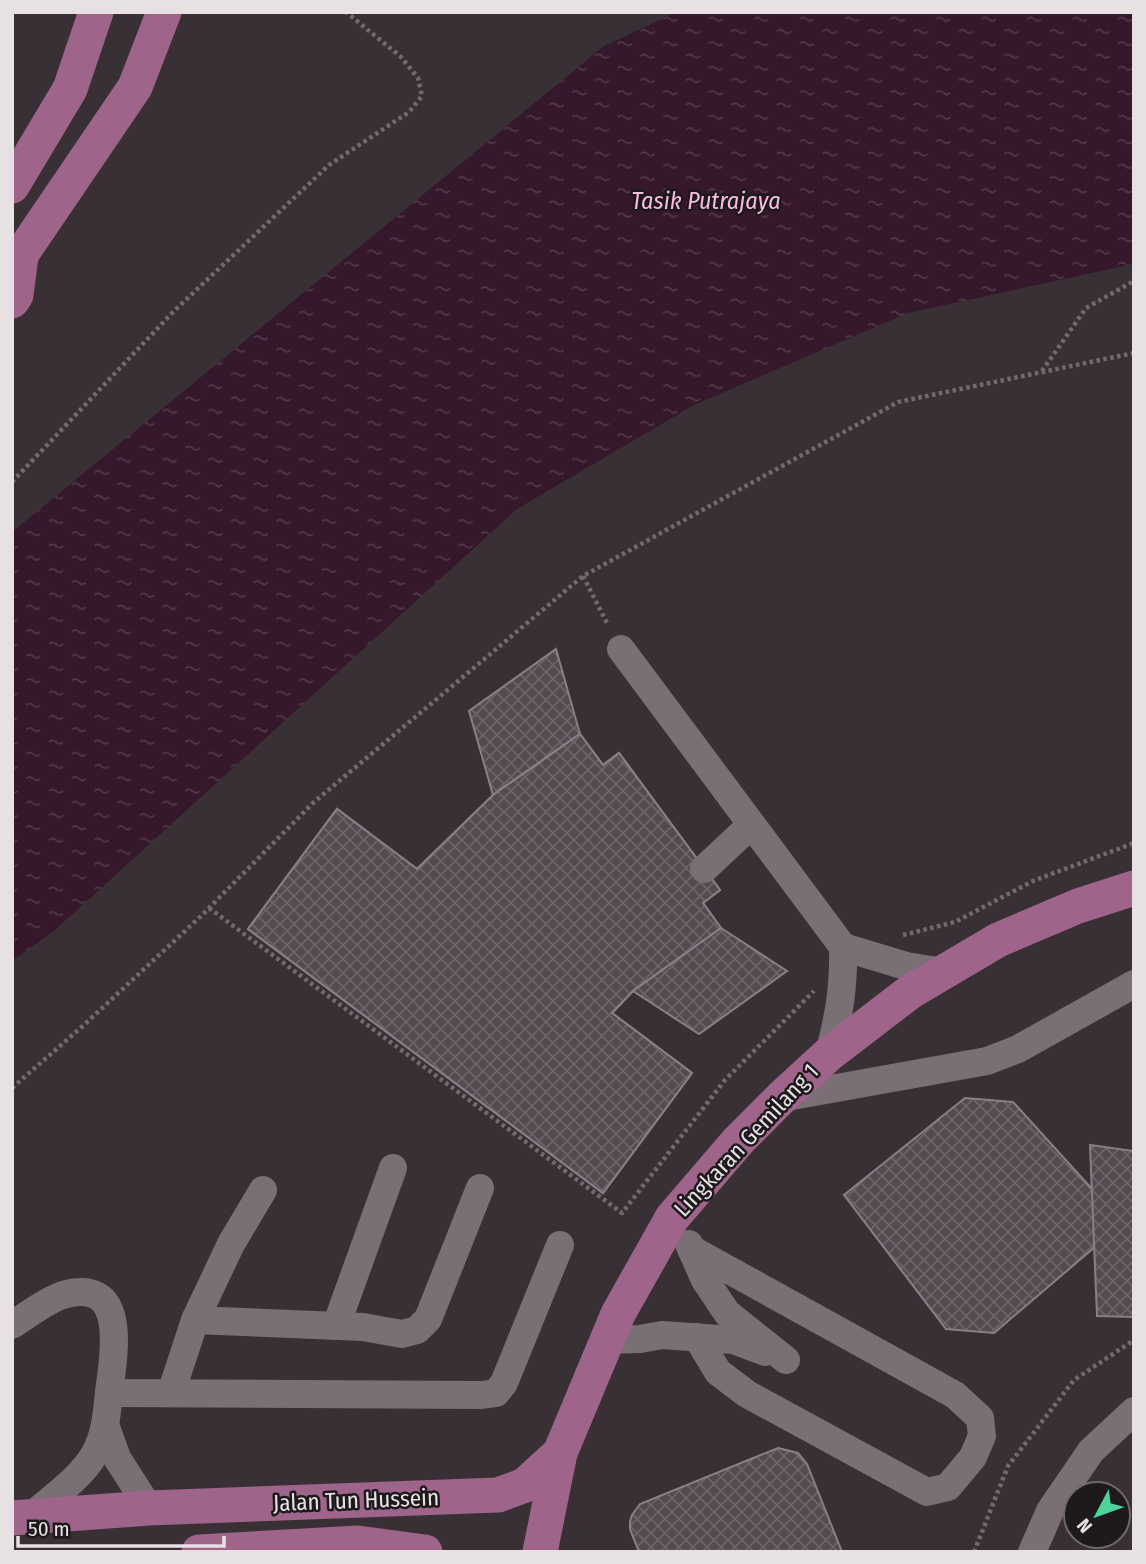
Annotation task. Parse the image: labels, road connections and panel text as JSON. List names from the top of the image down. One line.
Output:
{"streets":{"main road":["Lingkaran Gemilang 1","Jalan Tun Hussein"]},"crossings":[["Lingkaran Gemilang 1","Jalan Tun Hussein"]],"water":["Tasik Putrajaya"],"scale_bar":"50 m","north":"bottom left"}
